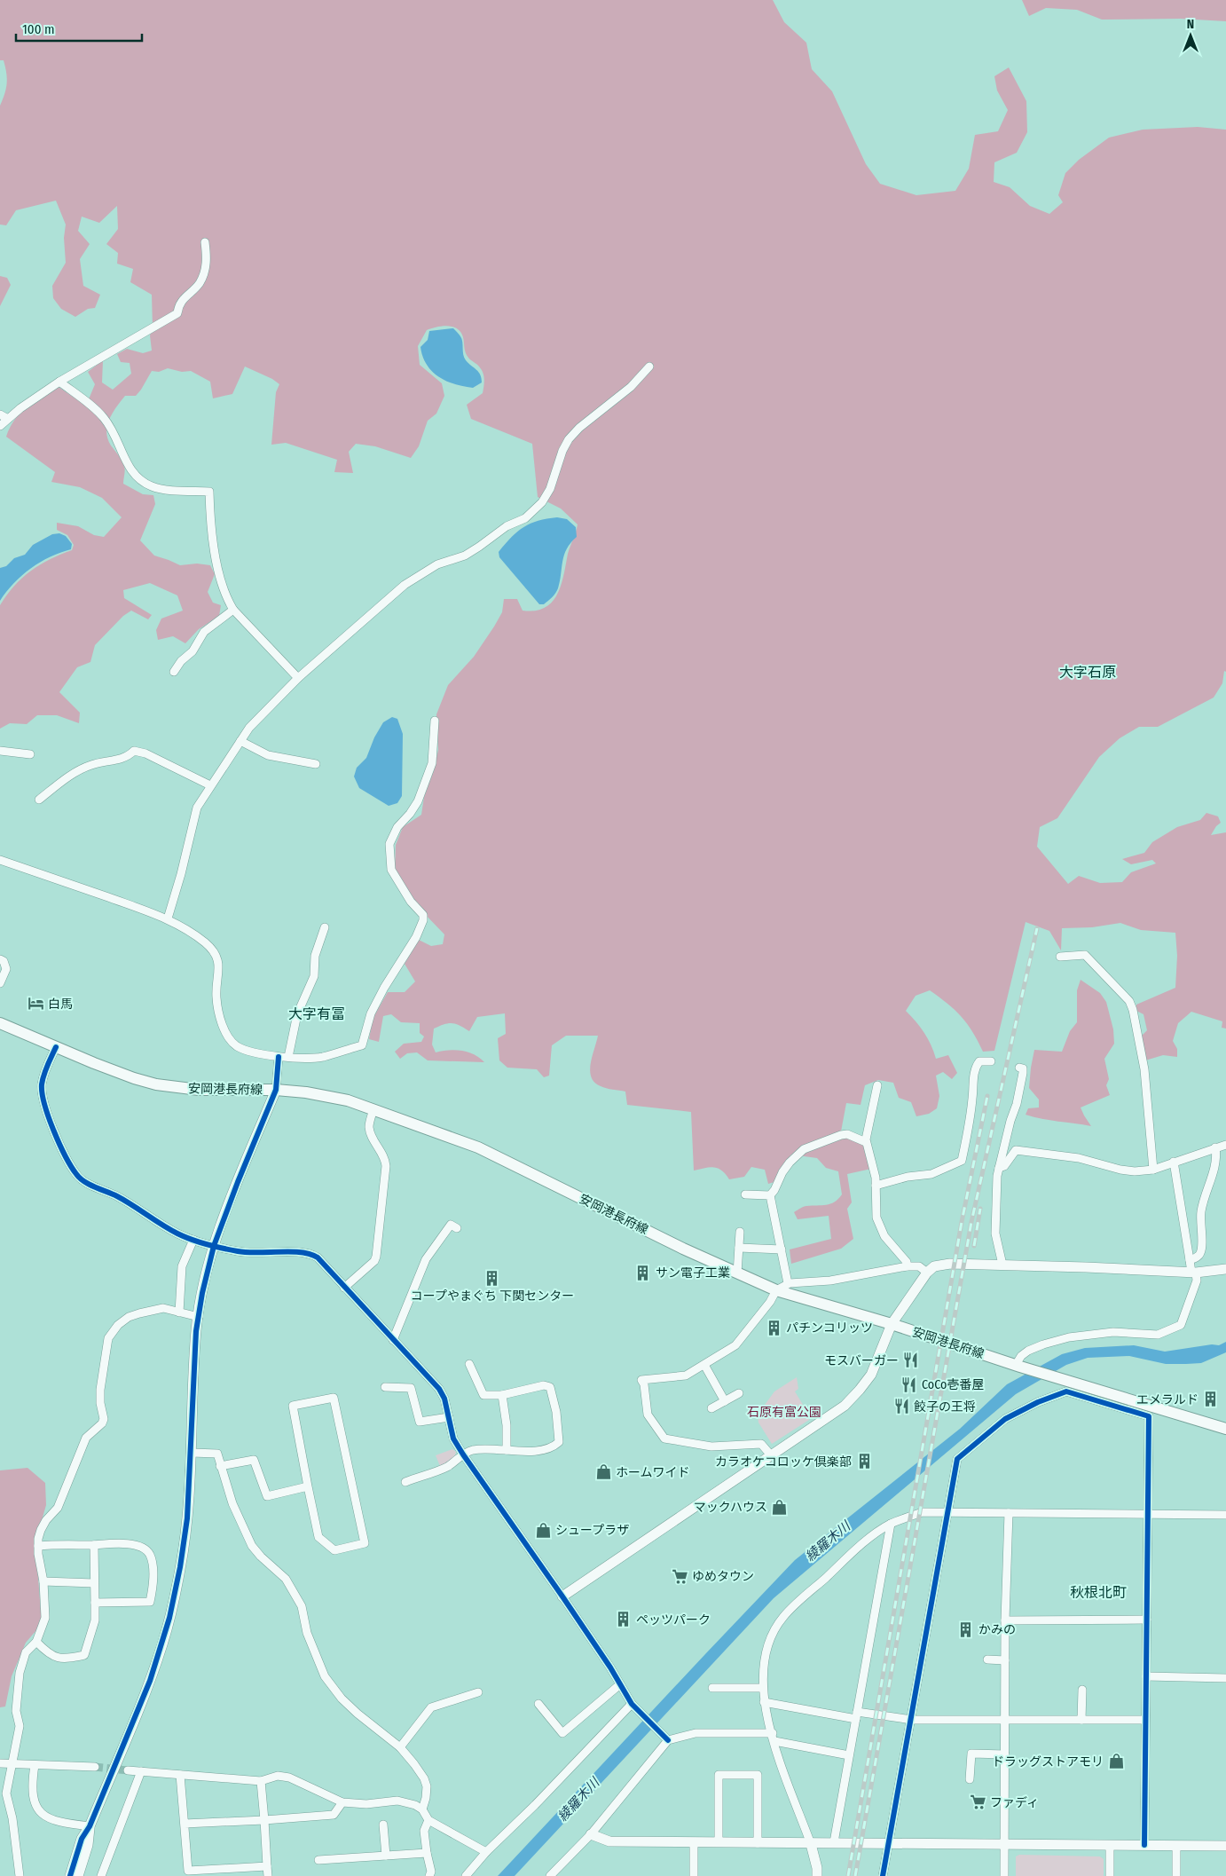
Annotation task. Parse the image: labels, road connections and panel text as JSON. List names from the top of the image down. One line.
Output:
{"streets":{"main road":["安岡港長府線"]},"districts":["大字石原","大字有冨","秋根北町"],"water":["綾羅木川"],"parks":["石原有富公園"],"places":{"hotel":["白馬"],"building":["サン電子工業","コープやまぐち 下関センター","パチンコリッツ","エメラルド","カラオケコロッケ倶楽部","ペッツパーク","かみの"],"restaurant":["モスバーガー","CoCo壱番屋","餃子の王将"],"shop":["ホームワイド","マックハウス","シュープラザ","ドラッグストアモリ"],"supermarket":["ゆめタウン","ファディ"]},"scale_bar":"100 m","north":"top"}
